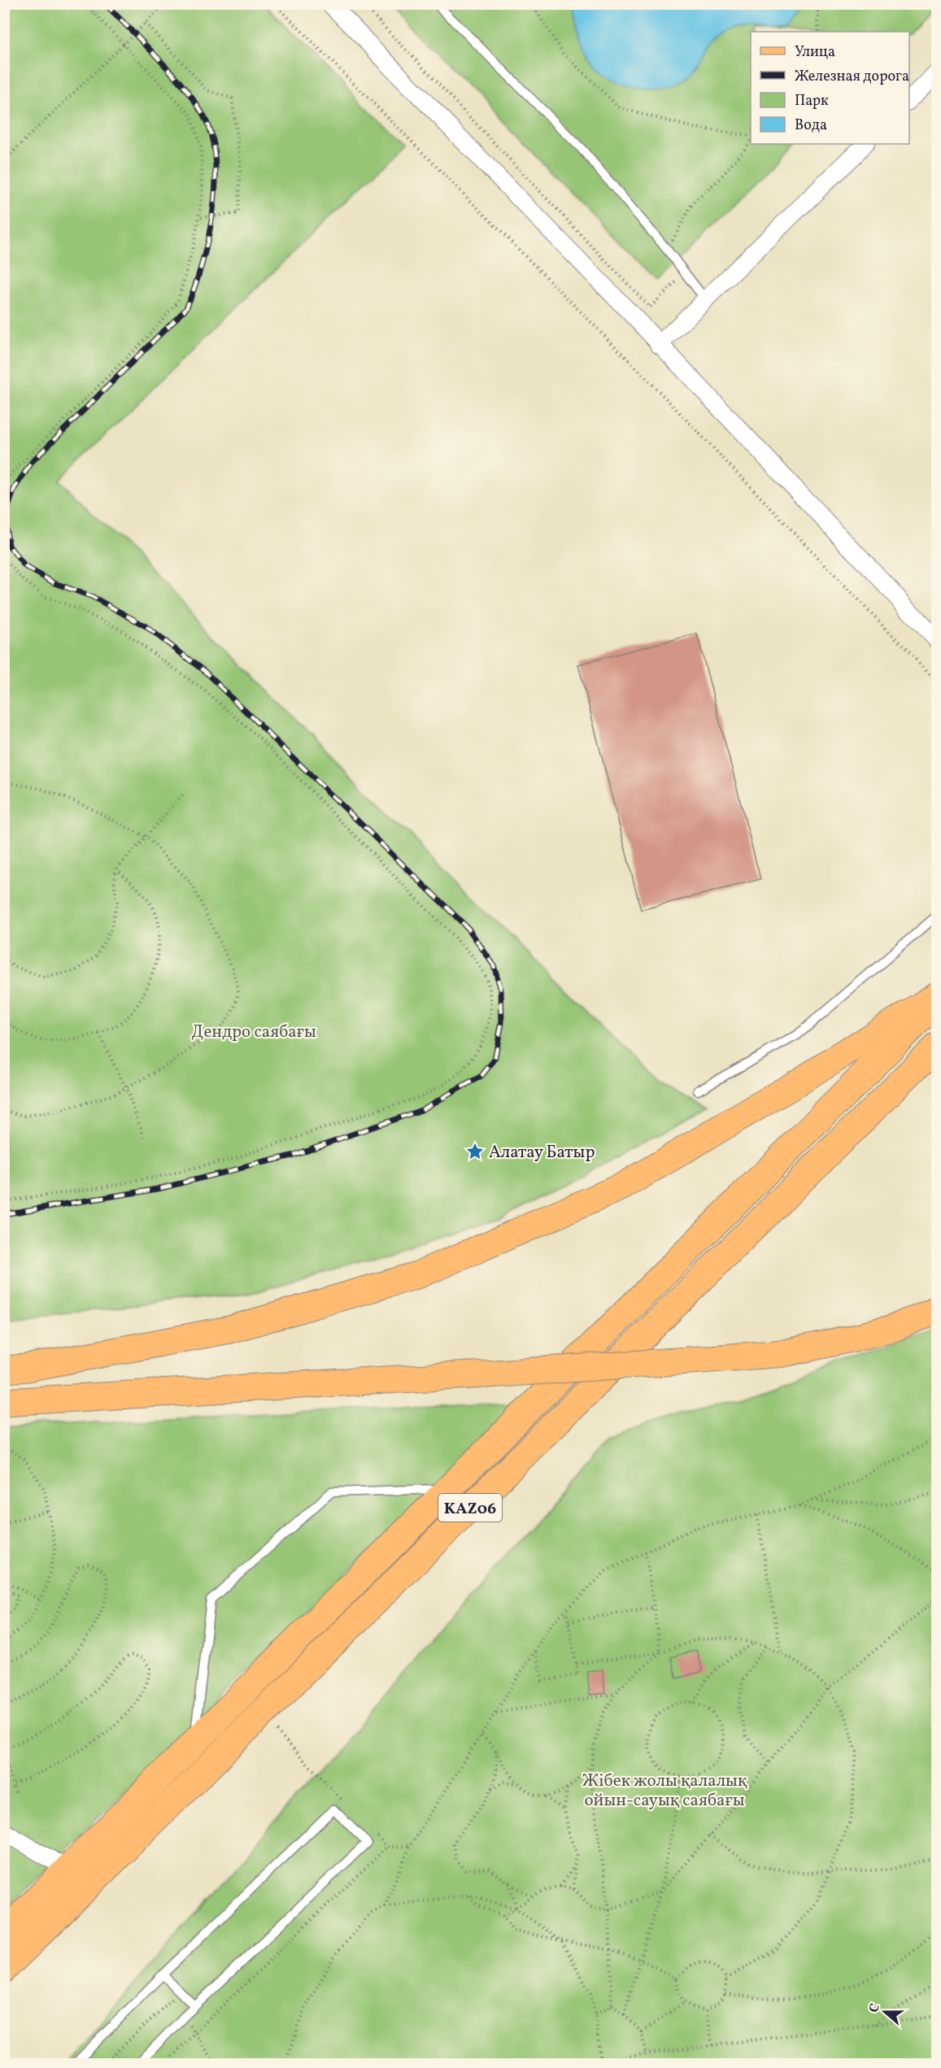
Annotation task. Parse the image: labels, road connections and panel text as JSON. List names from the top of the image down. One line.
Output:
{"streets":{"main road":["KАZ06"]},"parks":["Дендро саябағы","Жібек жолы қалалық ойын-сауық саябағы"],"places":{"place":["Алатау Батыр"]},"legend":["Улица","Железная дорога","Парк","Вода"],"north":"left"}
